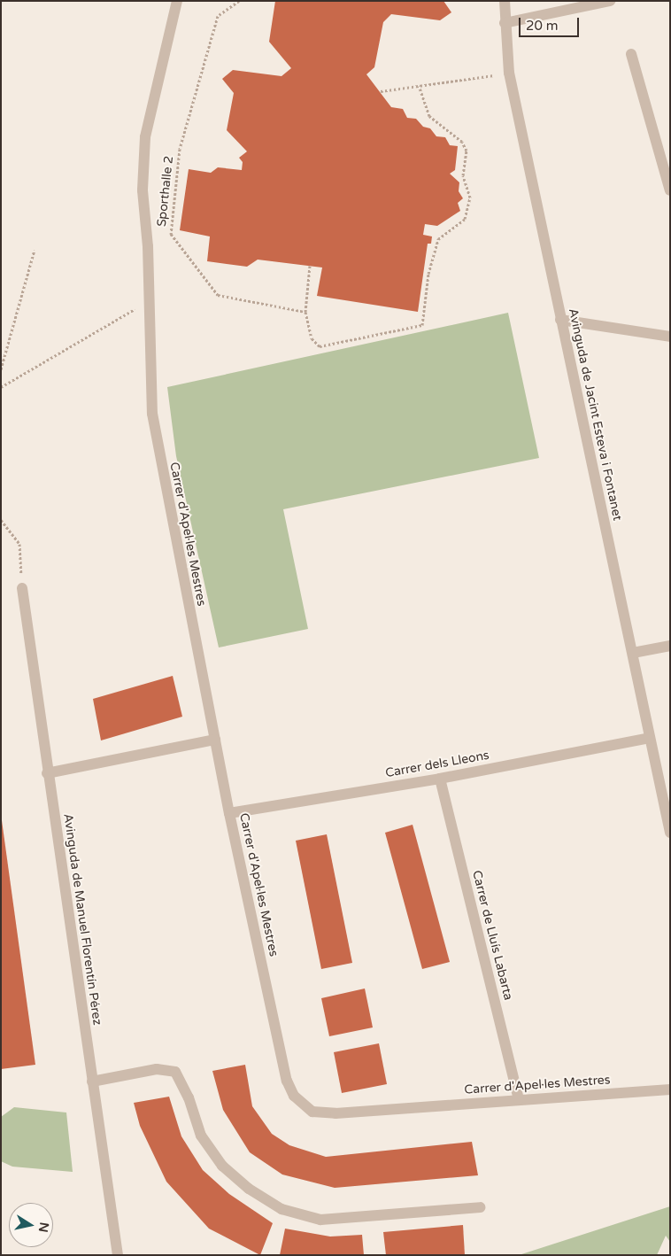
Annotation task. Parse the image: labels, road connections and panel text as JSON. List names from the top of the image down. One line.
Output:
{"streets":{"street":["Avinguda de Jacint Esteva i Fontanet","Carrer d'Apel·les Mestres","Carrer dels Lleons","Avinguda de Manuel Florentín Pérez","Carrer de Lluís Labarta"],"path":["Sporthalle 2"]},"crossings":[["Avinguda de Jacint Esteva i Fontanet","Carrer dels Lleons"],["Carrer d'Apel·les Mestres","Carrer dels Lleons"],["Carrer d'Apel·les Mestres","Carrer de Lluís Labarta"],["Carrer dels Lleons","Carrer de Lluís Labarta"]],"scale_bar":"20 m","north":"right"}
